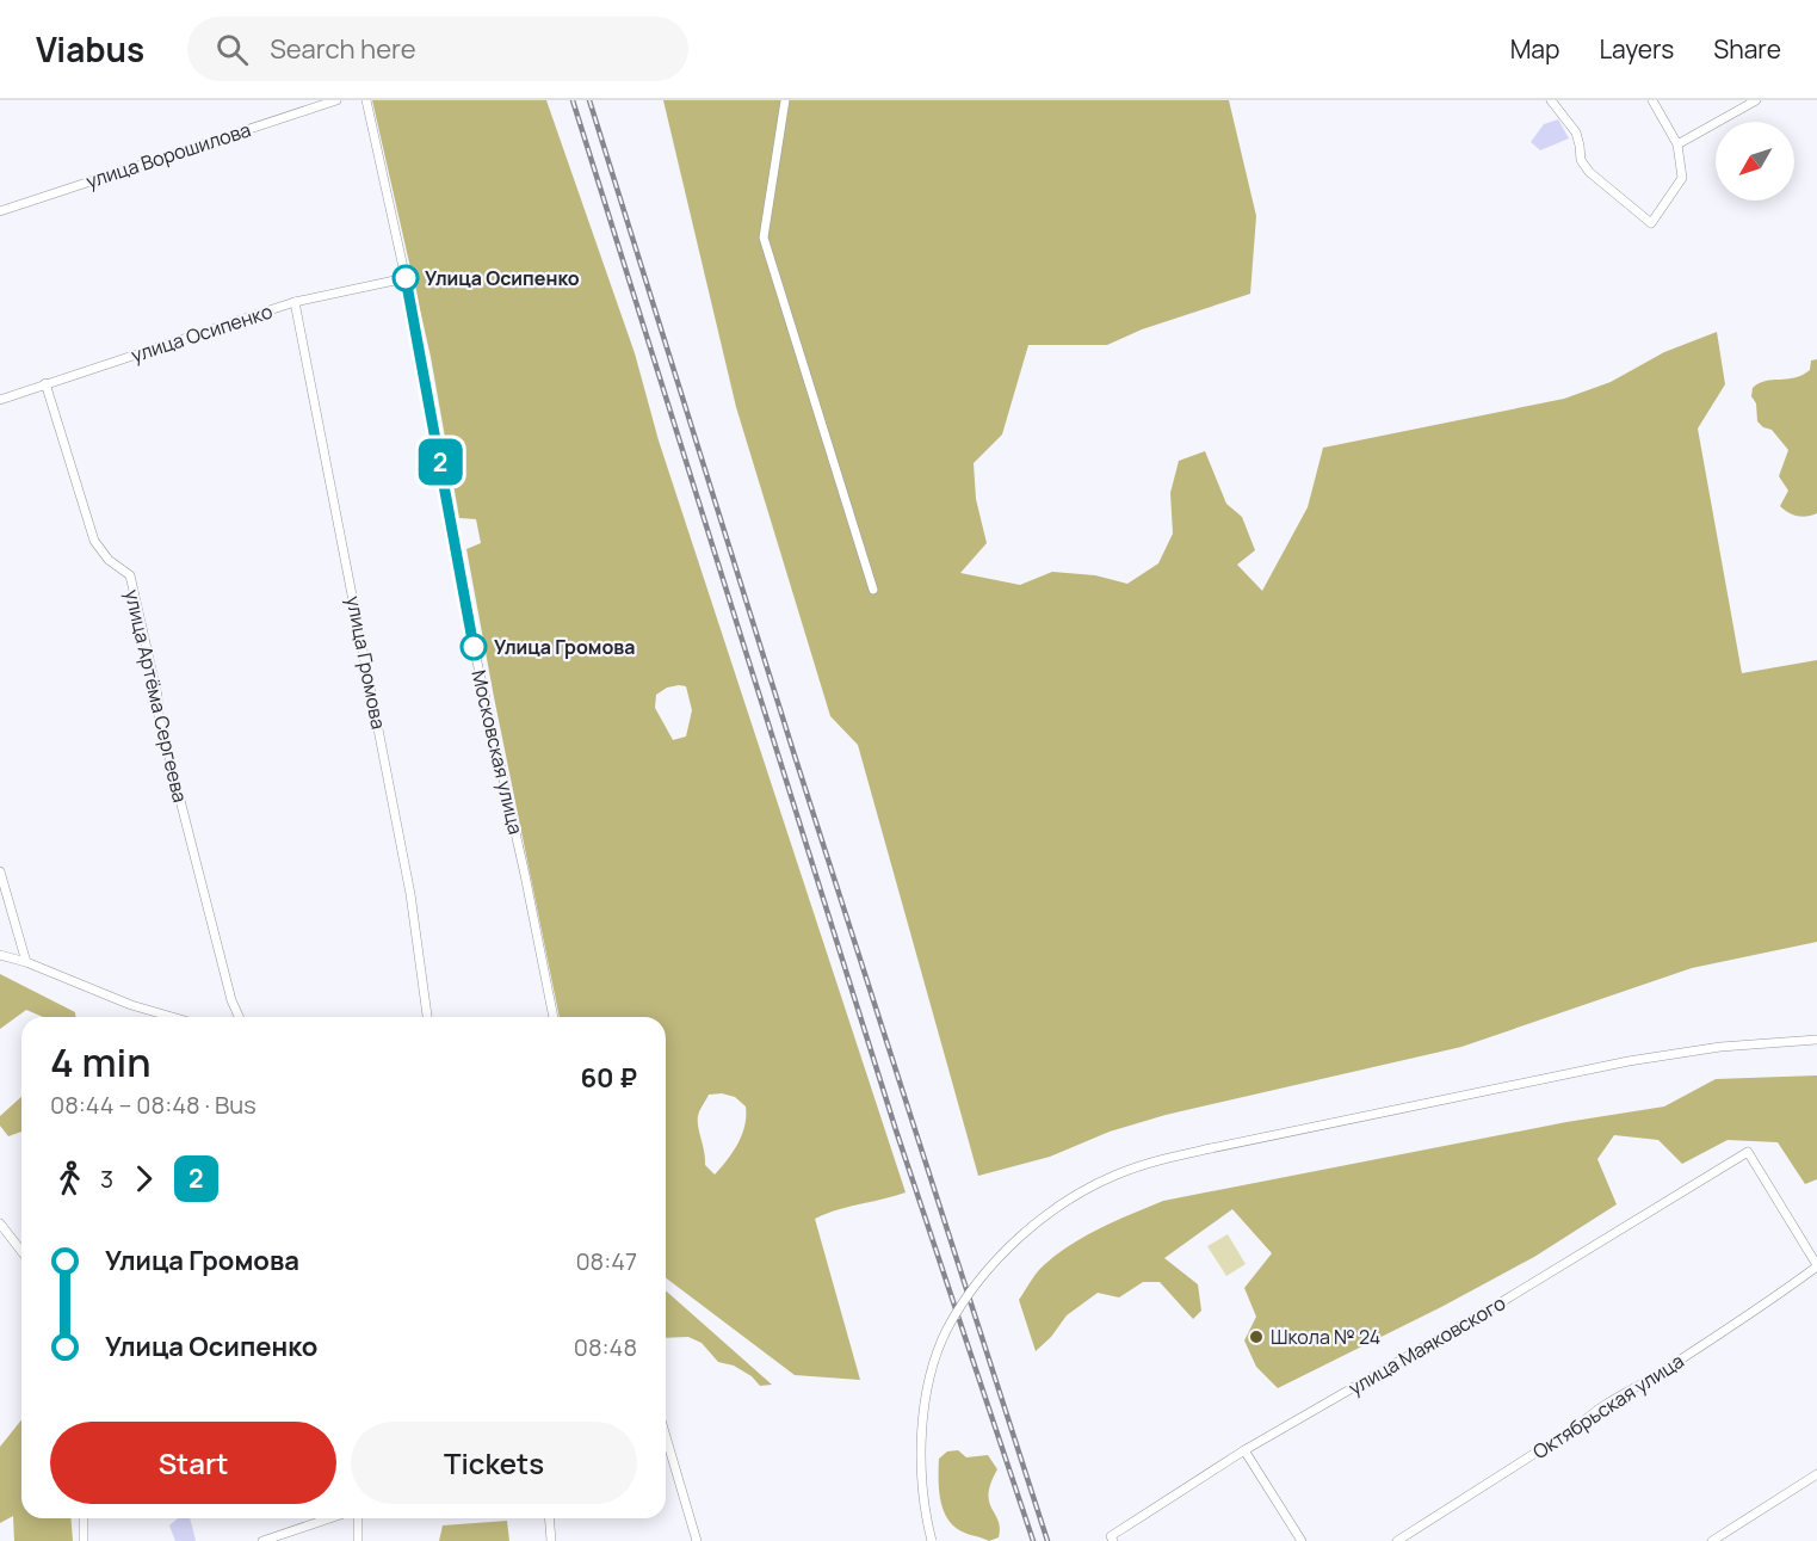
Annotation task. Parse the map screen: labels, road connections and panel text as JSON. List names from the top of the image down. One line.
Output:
{"streets":{"street":["улица Ворошилова","улица Осипенко","улица Громова","улица Артёма Сергеева","Московская улица","улица Маяковского","Октябрьская улица"]},"crossings":[["улица Осипенко","улица Громова"],["улица Осипенко","улица Артёма Сергеева"],["улица Осипенко","Московская улица"],["улица Маяковского","Октябрьская улица"]],"places":["Улица Осипенко","Улица Громова","Школа № 24"],"lines":["bus line 2"],"north":"bottom left","page":{"header":"Viabus","search":"Search here","nav":["Map","Layers","Share"],"on_map":"2","heading":["4 min","08:44 – 08:48 · Bus","60 ₽"],"legs":["3","2"],"list":[{"name":"Улица Громова","value":"08:47"},{"name":"Улица Осипенко","value":"08:48"}],"buttons":["Start","Tickets"]}}
